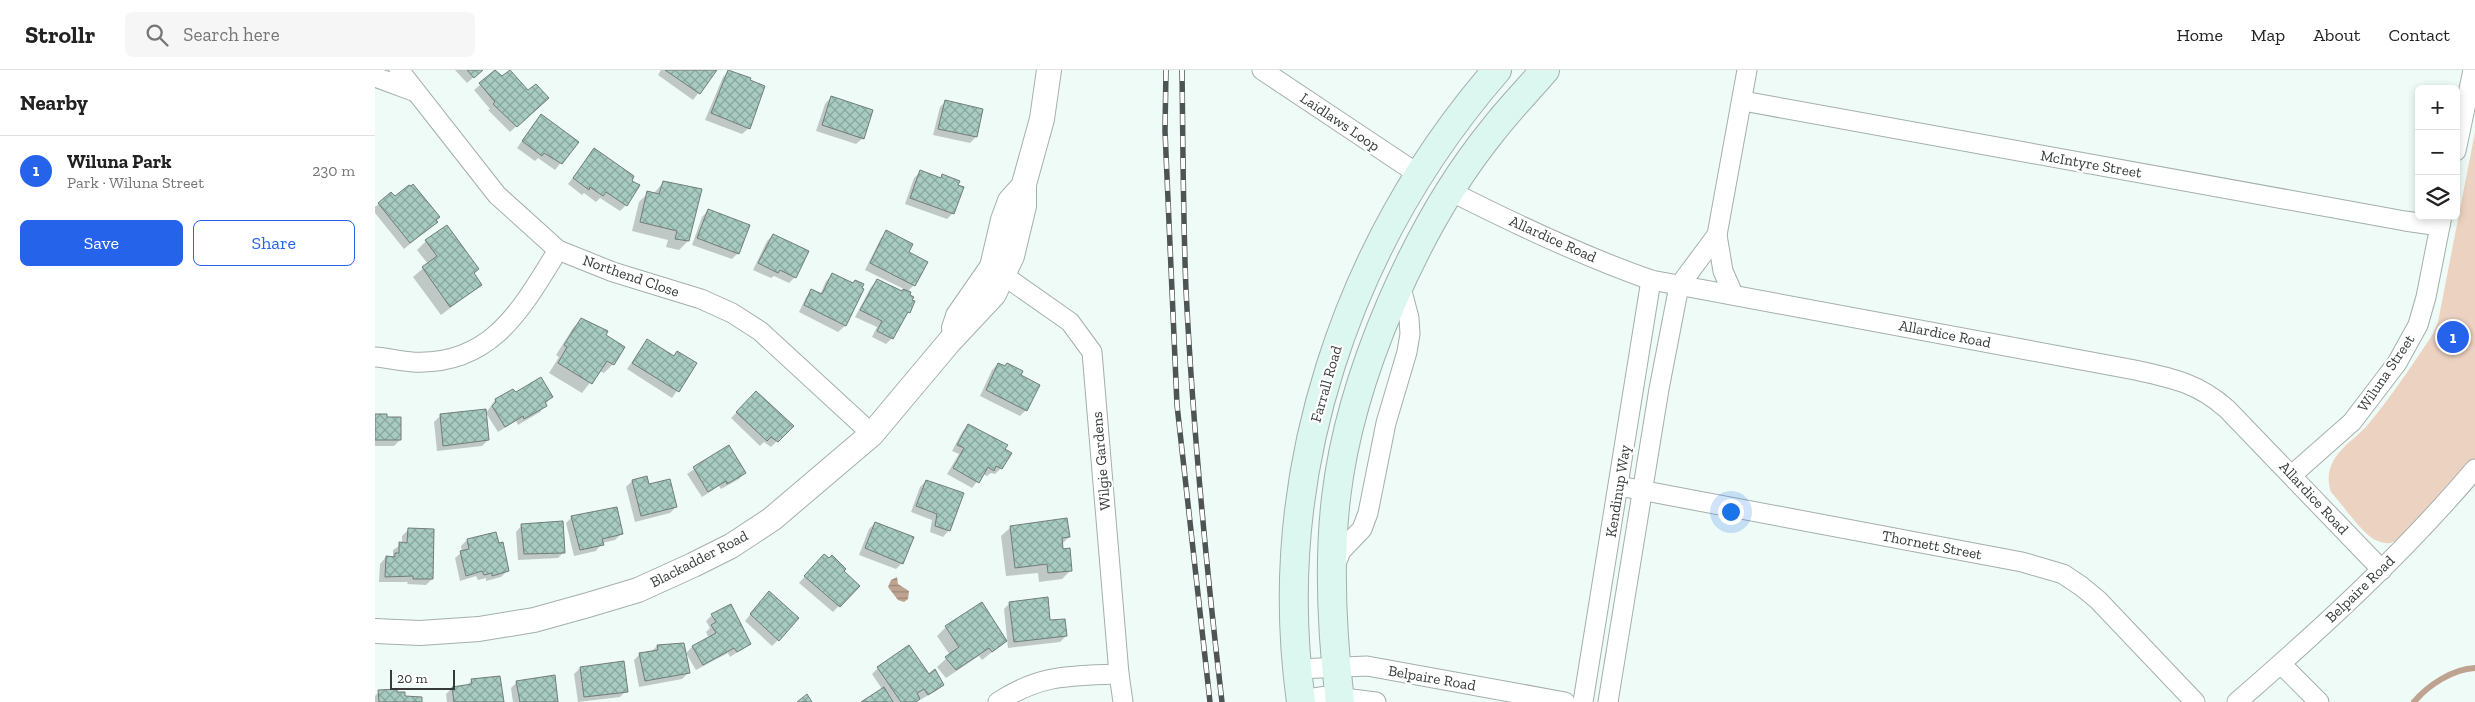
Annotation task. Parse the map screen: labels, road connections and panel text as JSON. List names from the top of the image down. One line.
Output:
{"streets":{"main road":["Farrall Road"],"street":["Laidlaws Loop","McIntyre Street","Allardice Road","Northend Close","Wiluna Street","Wilgie Gardens","Kendinup Way","Thornett Street","Blackadder Road","Belpaire Road"]},"crossings":[["Laidlaws Loop","Farrall Road"],["McIntyre Street","Wiluna Street"],["Allardice Road","Wiluna Street"],["Allardice Road","Kendinup Way"],["Allardice Road","Belpaire Road"],["Northend Close","Blackadder Road"],["Farrall Road","Belpaire Road"],["Wilgie Gardens","Blackadder Road"],["Kendinup Way","Thornett Street"]],"scale_bar":"20 m","page":{"header":"Strollr","search":"Search here","nav":["Home","Map","About","Contact"],"heading":"Nearby","map_buttons":["+","−"],"list":[{"mark":"1","name":"Wiluna Park","note":"Park · Wiluna Street","value":"230 m"}],"buttons":["Save","Share"],"pins":"1","scale":"20 m"}}
